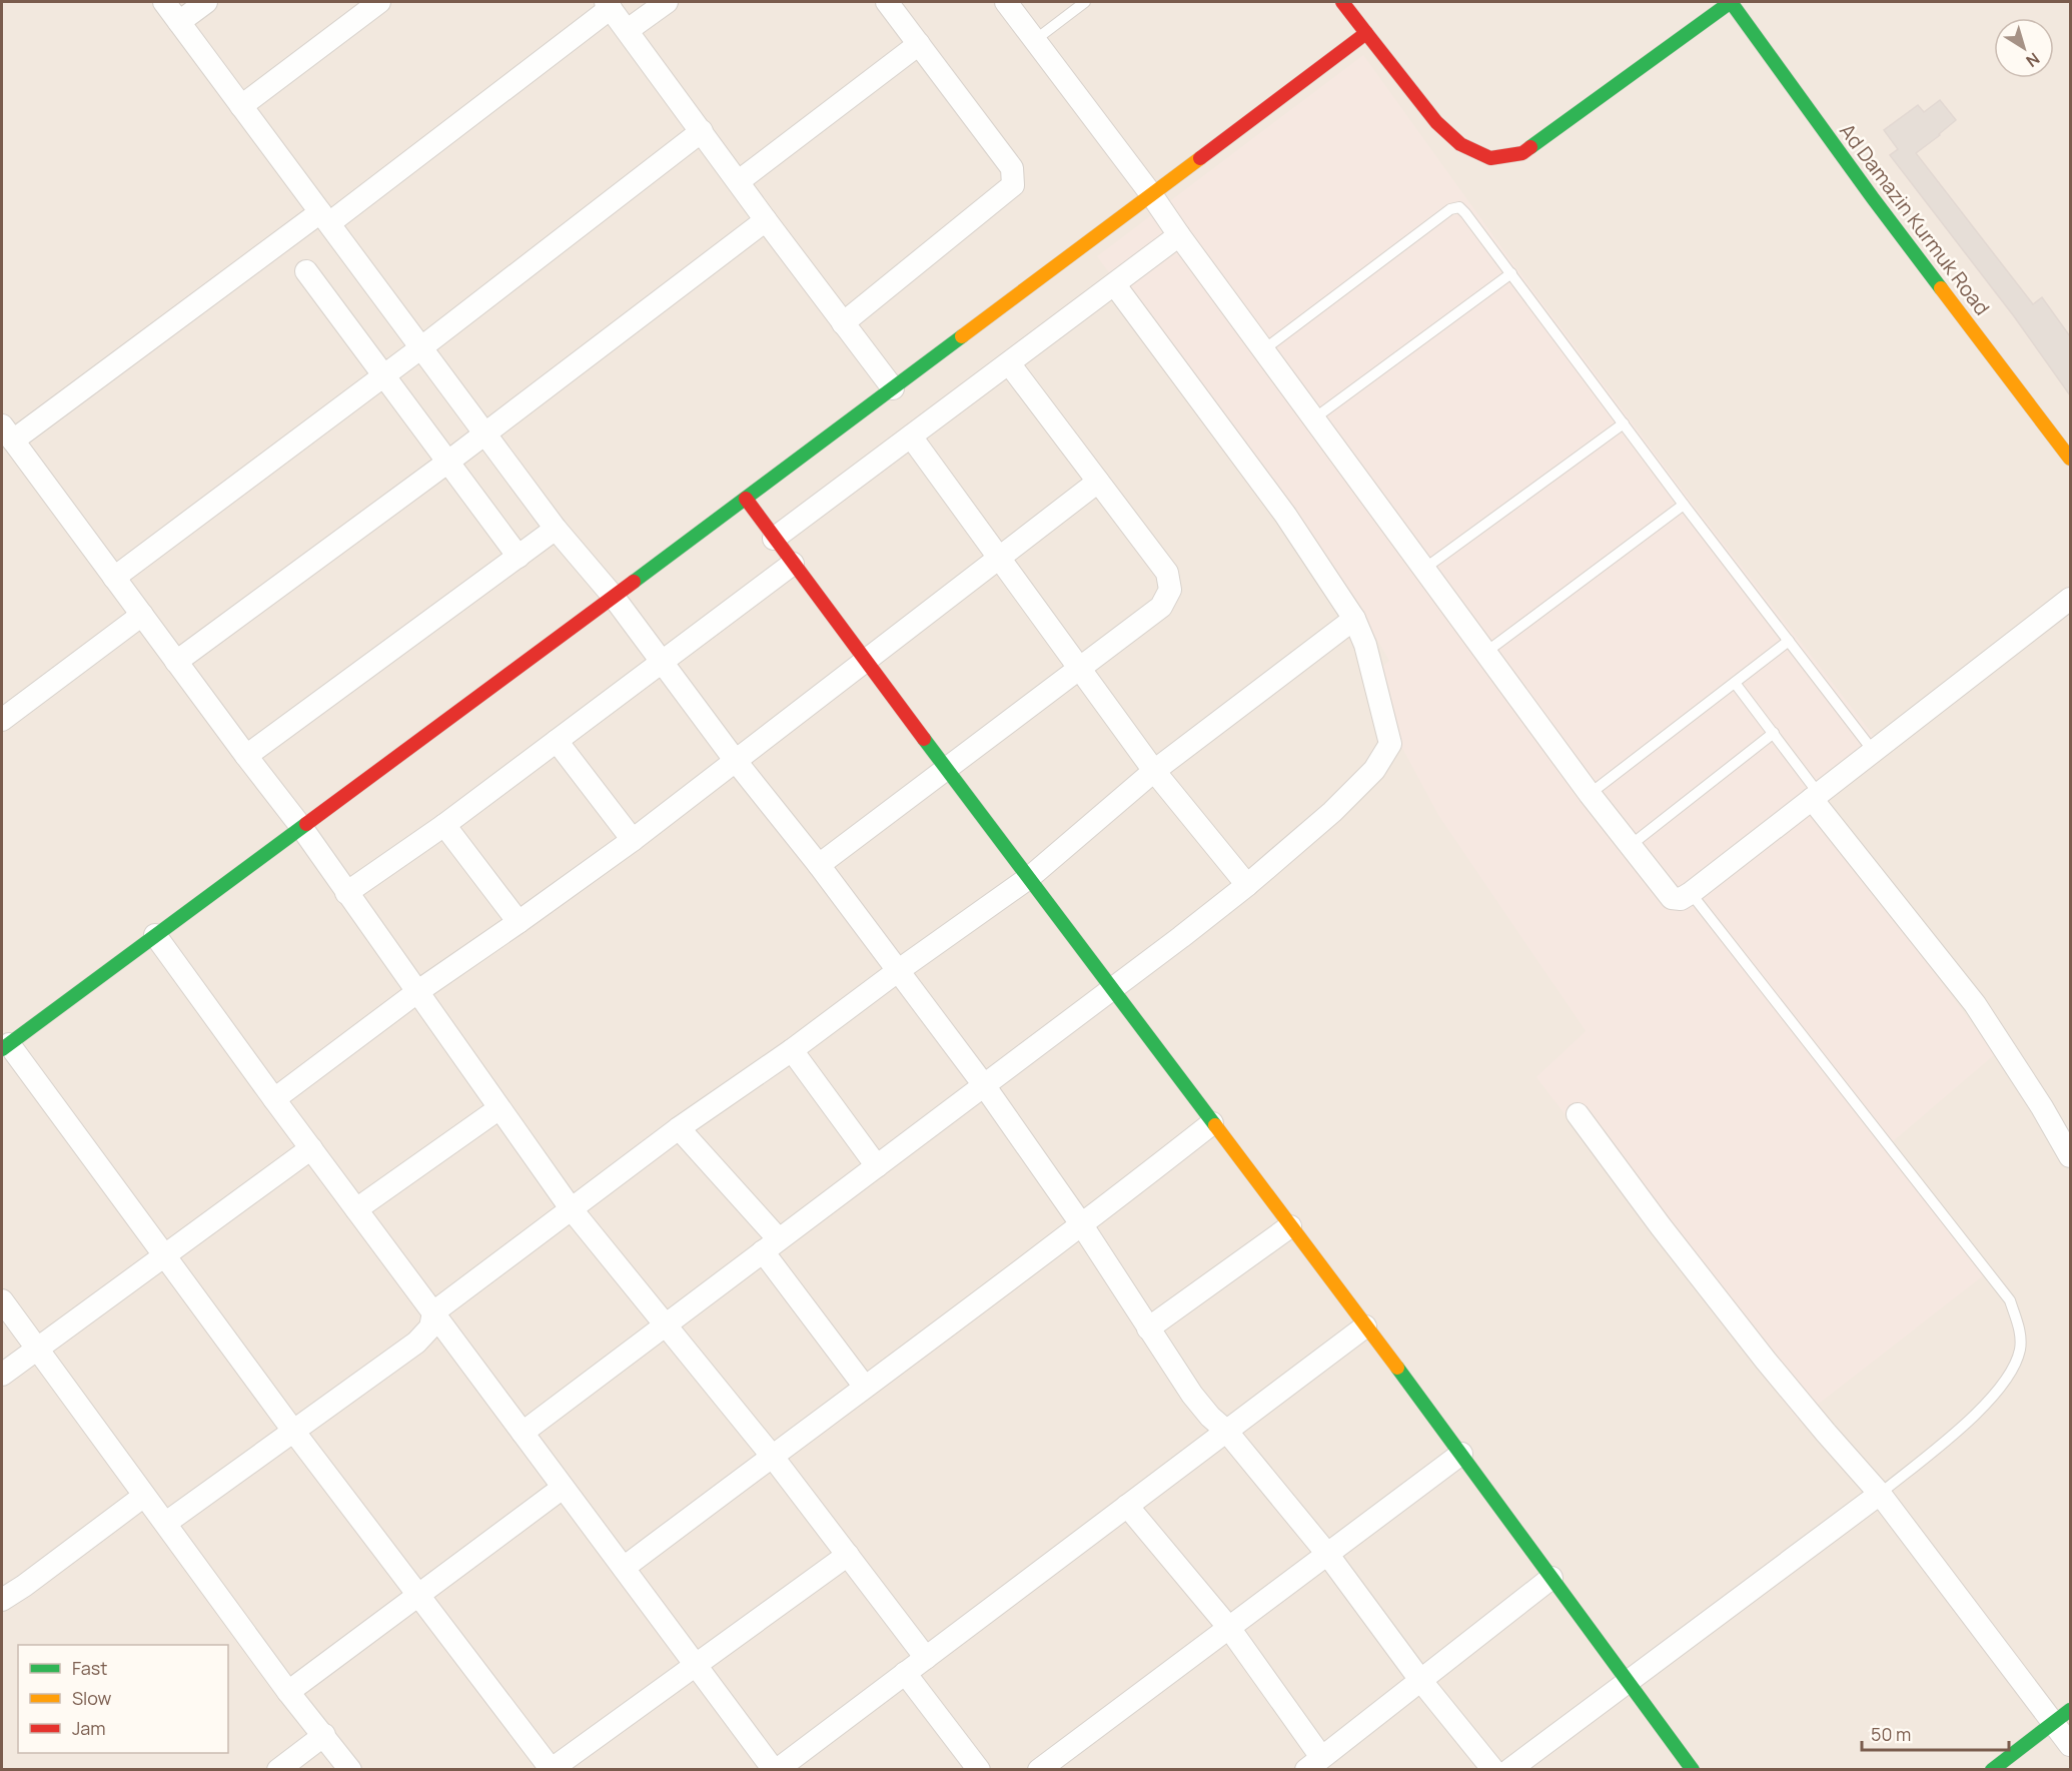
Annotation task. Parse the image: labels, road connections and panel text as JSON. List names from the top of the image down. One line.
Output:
{"streets":{"main road":["Ad Damazin Kurmuk Road"]},"legend":["Fast","Slow","Jam"],"scale_bar":"50 m","north":"bottom right"}
